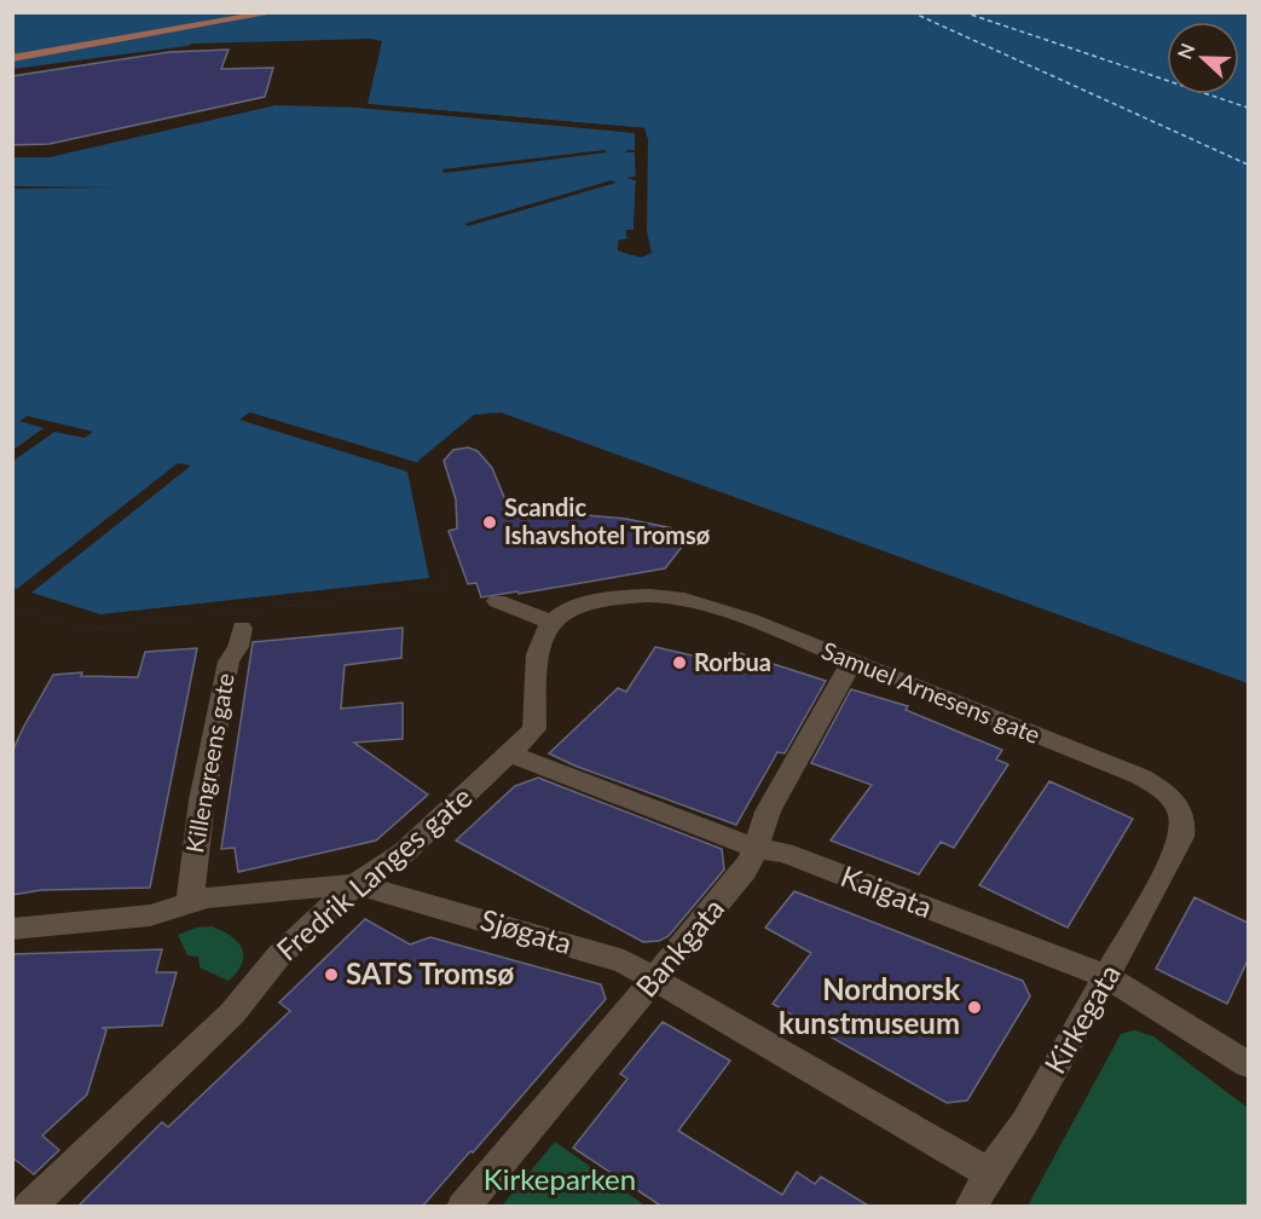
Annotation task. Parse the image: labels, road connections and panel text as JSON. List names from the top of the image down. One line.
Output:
{"streets":{"street":["Samuel Arnesens gate","Killengreens gate","Fredrik Langes gate","Kaigata","Sjøgata","Bankgata","Kirkegata"]},"crossings":[["Samuel Arnesens gate","Fredrik Langes gate"],["Samuel Arnesens gate","Bankgata"],["Samuel Arnesens gate","Kirkegata"],["Killengreens gate","Sjøgata"],["Fredrik Langes gate","Kaigata"],["Fredrik Langes gate","Sjøgata"],["Kaigata","Bankgata"],["Kaigata","Kirkegata"],["Sjøgata","Bankgata"],["Sjøgata","Kirkegata"]],"parks":["Kirkeparken"],"places":["Scandic Ishavshotel Tromsø","Rorbua","SATS Tromsø","Nordnorsk kunstmuseum"],"north":"left"}
